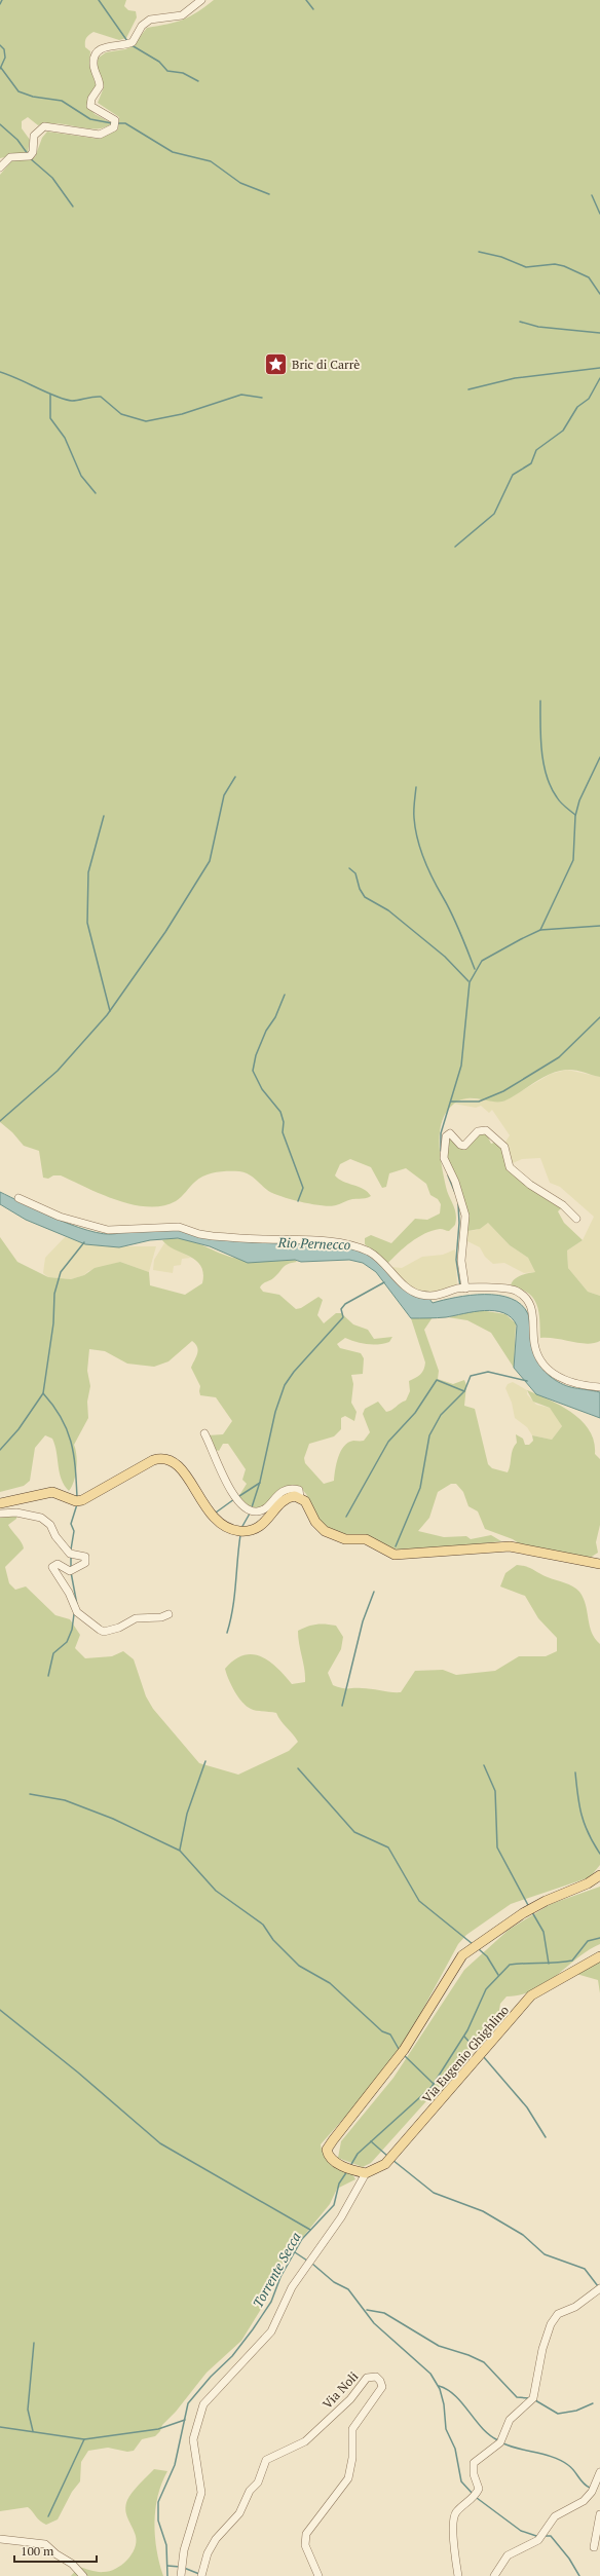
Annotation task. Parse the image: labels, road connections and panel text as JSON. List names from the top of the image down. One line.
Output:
{"streets":{"main road":["Via Eugenio Ghighlino"],"street":["Via Noli"]},"water":["Rio Pernecco","Torrente Secca"],"places":{"place":["Bric di Carrè"]},"scale_bar":"100 m"}
